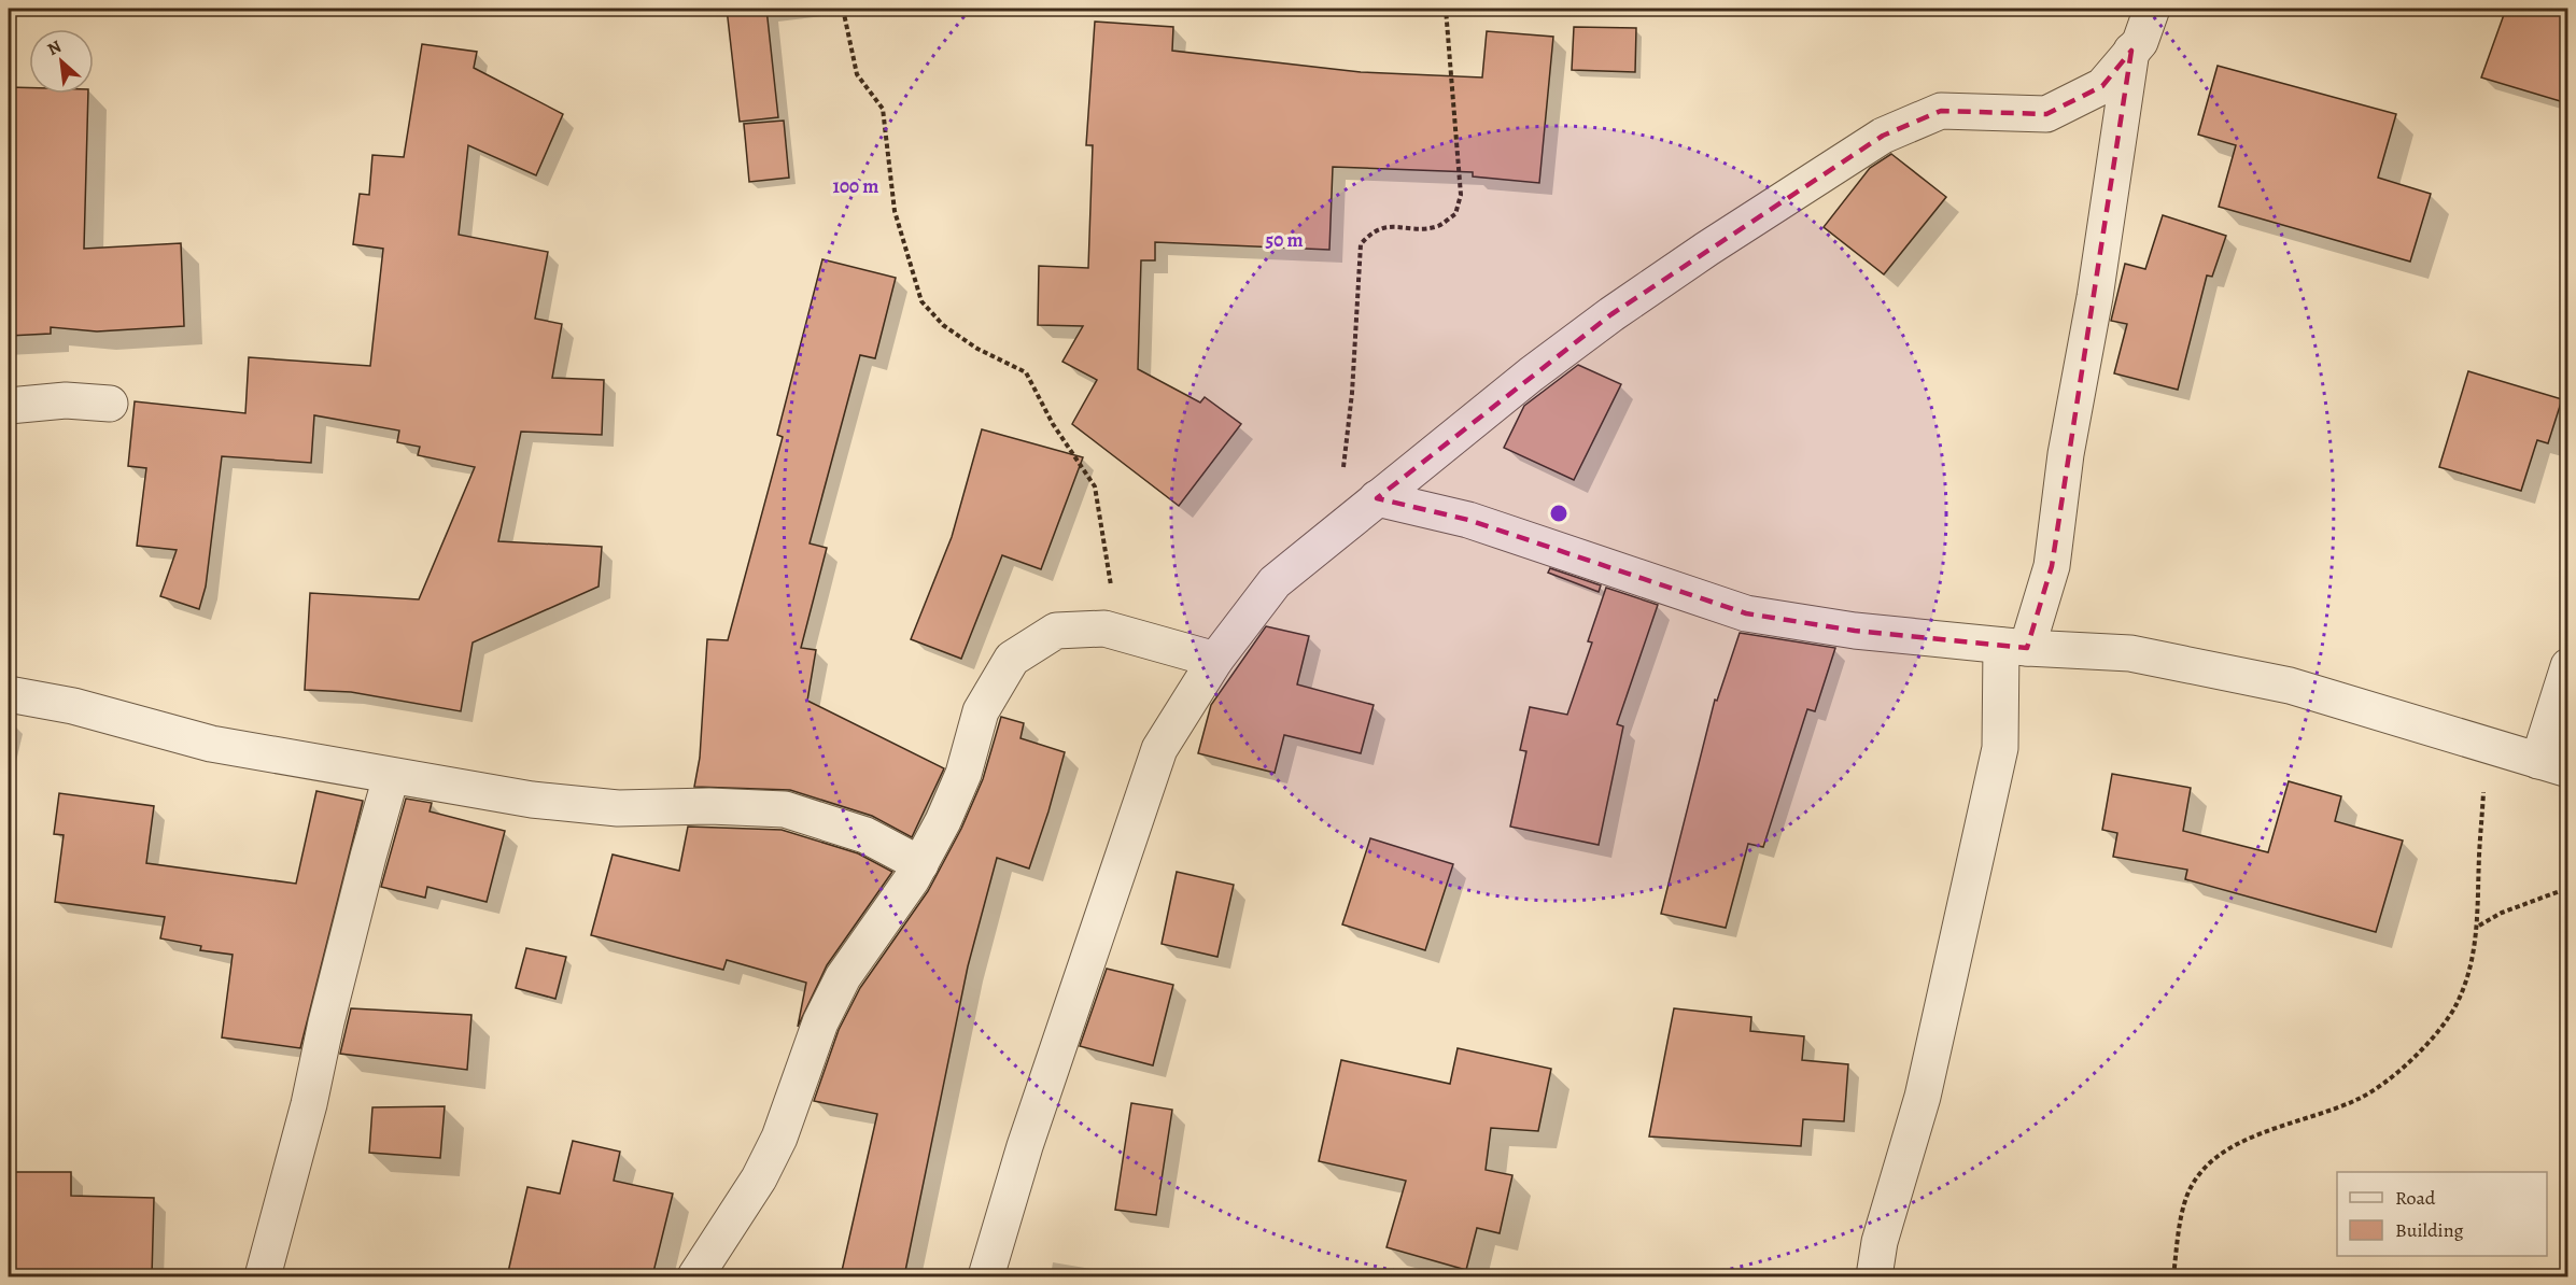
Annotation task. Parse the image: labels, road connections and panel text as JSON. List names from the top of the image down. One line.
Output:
{"legend":["Road","Building"],"north":"top left","rings":["100 m","50 m"]}
